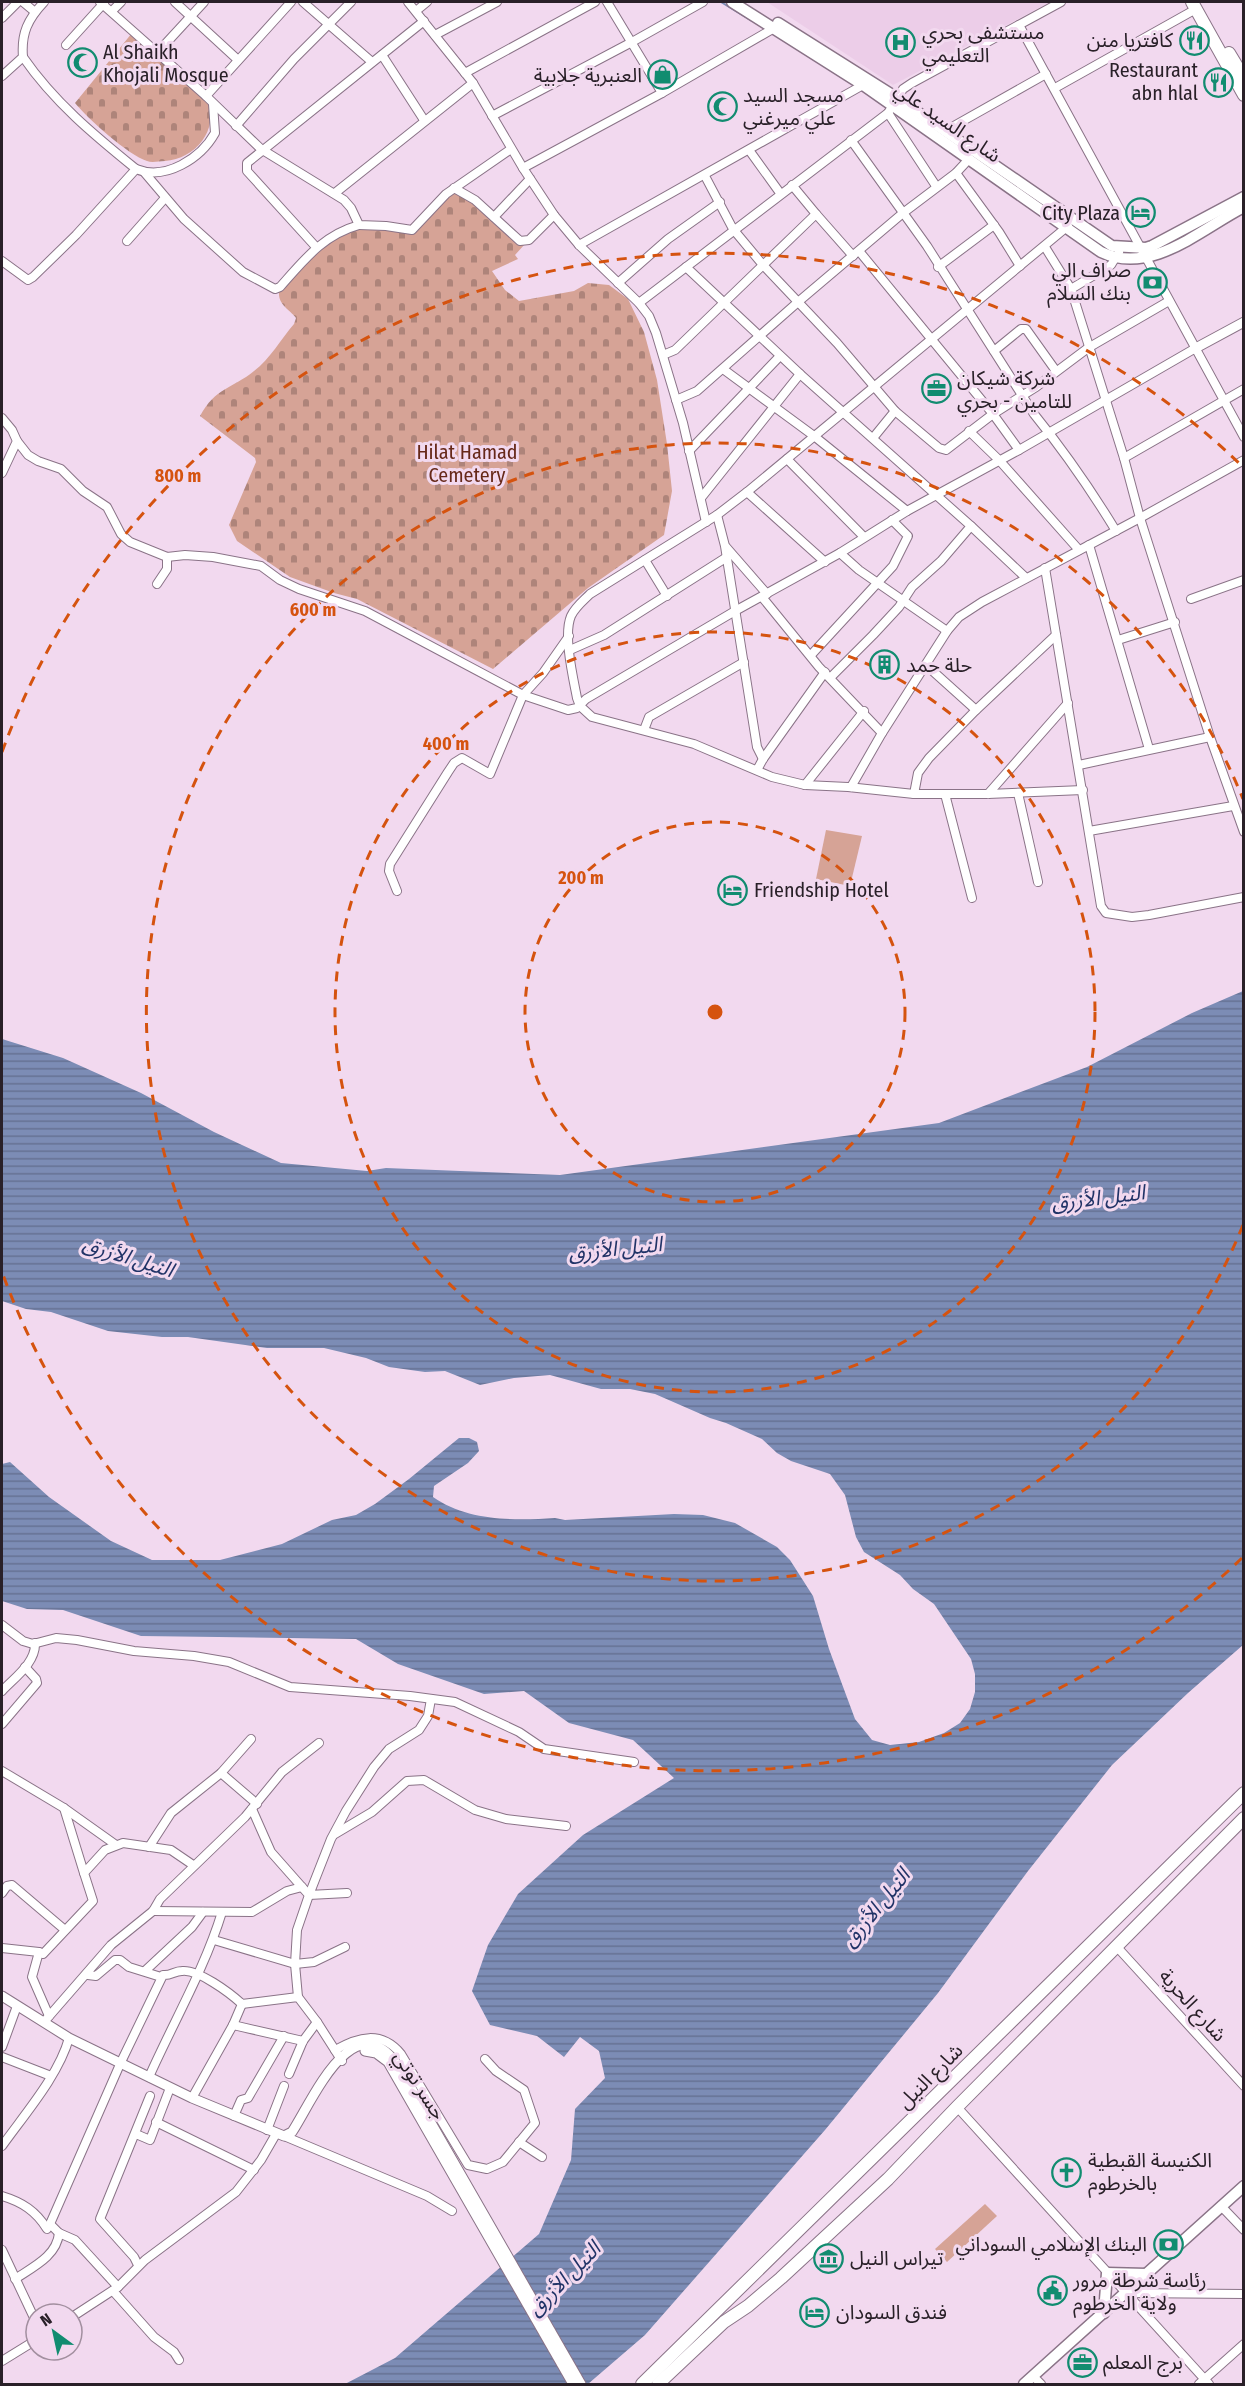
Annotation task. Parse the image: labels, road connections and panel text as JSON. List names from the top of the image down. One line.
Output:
{"streets":{"main road":["شارع السيد علي","شارع النيل"],"street":["شارع الحرية","جسر توتي"]},"crossings":[["شارع الحرية","شارع النيل"]],"water":["النيل الأزرق"],"parks":["Hilat Hamad Cemetery"],"places":{"restaurant":["كافتريا منن","Restaurant abn hlal"],"hospital":["مستشفى بحري التعليمي"],"mosque":["Al Shaikh Khojali Mosque","مسجد السيد علي ميرغني"],"shop":["العنبرية جلابية"],"hotel":["City Plaza","Friendship Hotel","فندق السودان"],"bank":["صراف الي بنك السلام","البنك الإسلامي السوداني"],"office":["شركة شيكان للتامين - بحري","برج المعلم"],"building":["حلة حمد"],"church":["الكنيسة القبطية بالخرطوم"],"museum":["تيراس النيل"],"public building":["رئاسة شرطة مرور ولاية الخرطوم"]},"north":"top left","rings":["800 m","600 m","400 m","200 m"]}
